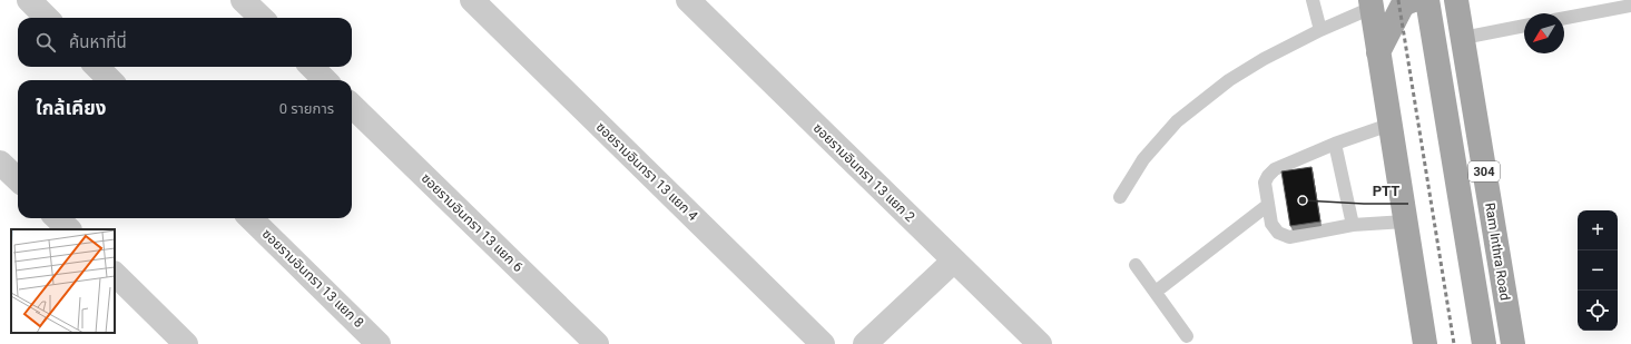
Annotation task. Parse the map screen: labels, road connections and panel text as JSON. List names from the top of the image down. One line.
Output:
{"streets":{"main road":["304","Ram Inthra Road"],"street":["ซอยรามอินทรา 13 แยก 4","ซอยรามอินทรา 13 แยก 2","ซอยรามอินทรา 13 แยก 6","ซอยรามอินทรา 13 แยก 8"]},"places":["PTT"],"north":"bottom left","page":{"search":"ค้นหาที่นี่","heading":["ใกล้เคียง","0 รายการ"],"map_buttons":["+","−"]}}
